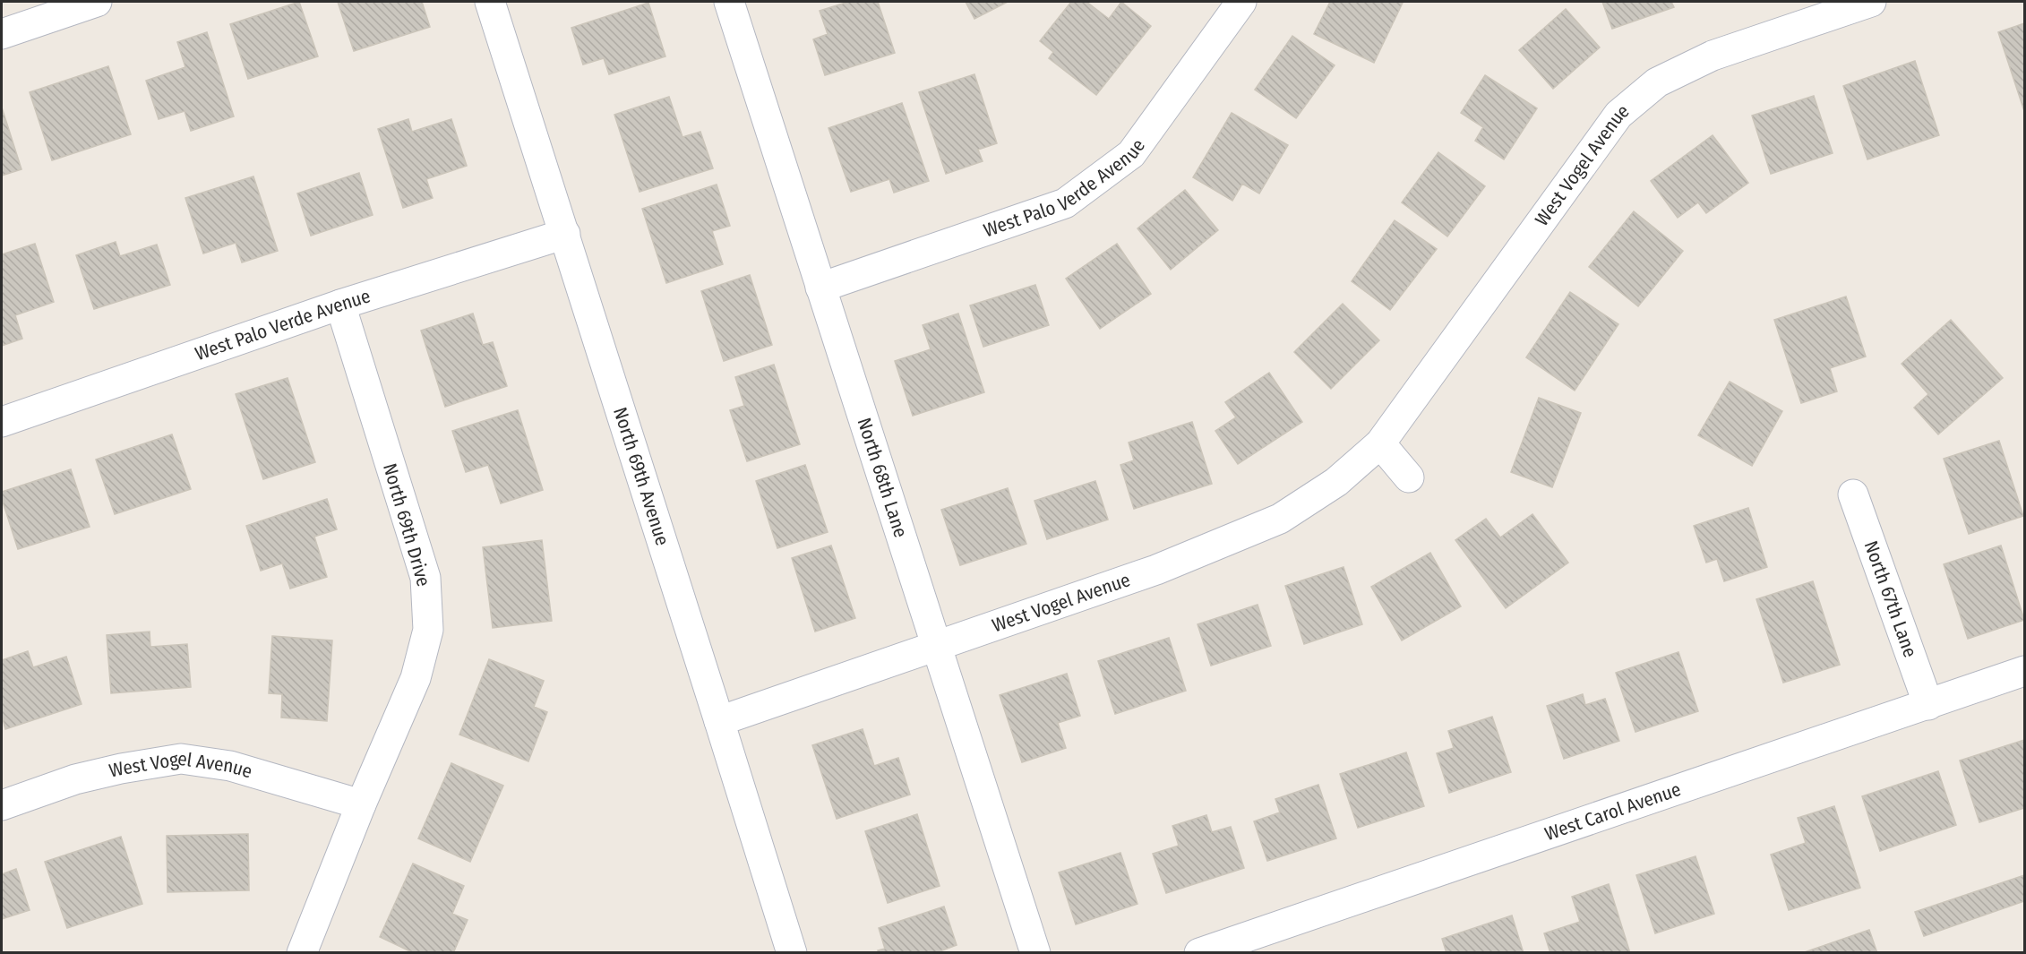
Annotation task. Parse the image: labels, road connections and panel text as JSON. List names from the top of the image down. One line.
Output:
{"streets":{"street":["West Vogel Avenue","West Palo Verde Avenue","North 69th Avenue","North 68th Lane","North 69th Drive","North 67th Lane","West Carol Avenue"]},"crossings":[["West Vogel Avenue","North 69th Avenue"],["West Vogel Avenue","North 68th Lane"],["West Vogel Avenue","North 69th Drive"],["West Palo Verde Avenue","North 69th Avenue"],["West Palo Verde Avenue","North 68th Lane"],["West Palo Verde Avenue","North 69th Drive"],["North 67th Lane","West Carol Avenue"]]}
